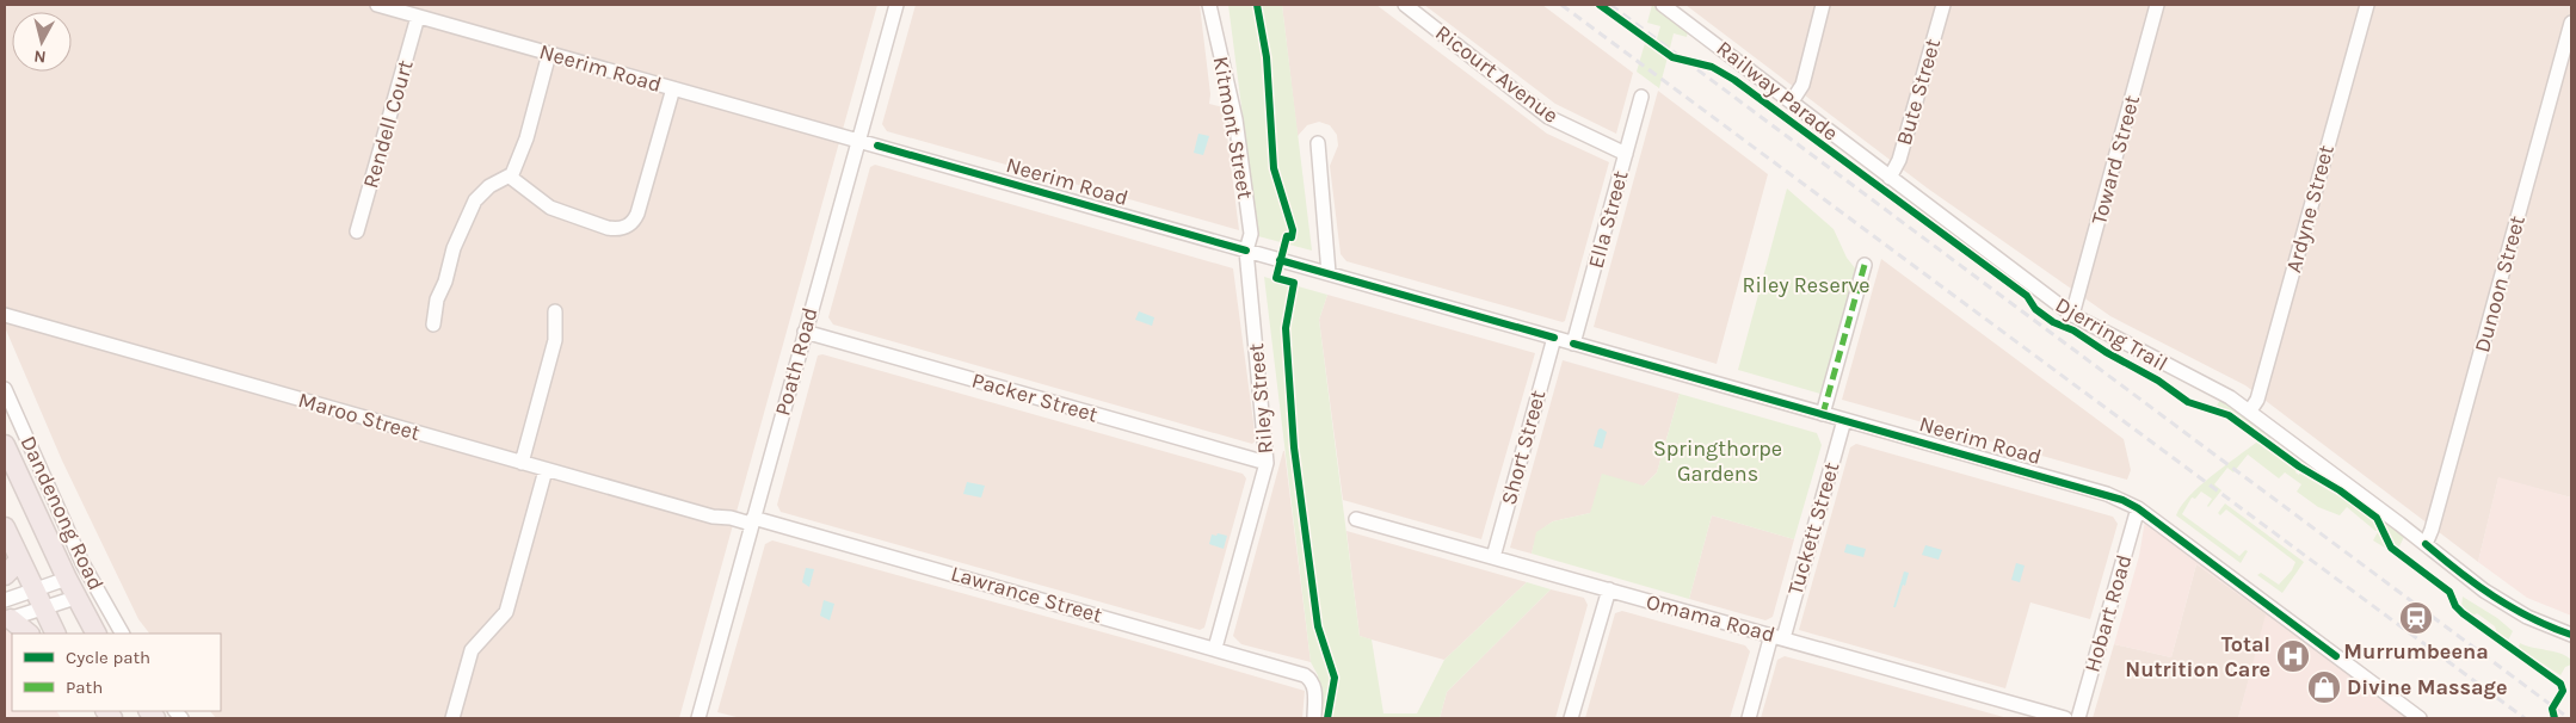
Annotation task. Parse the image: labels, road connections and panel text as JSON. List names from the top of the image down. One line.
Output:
{"streets":{"street":["Neerim Road","Ricourt Avenue","Railway Parade","Bute Street","Rendell Court","Kitmont Street","Toward Street","Ardyne Street","Ella Street","Dunoon Street","Poath Road","Packer Street","Riley Street","Maroo Street","Short Street","Dandenong Road","Tuckett Street","Lawrance Street","Hobart Road","Omama Road"],"cycle path":["Djerring Trail"]},"crossings":[["Neerim Road","Rendell Court"],["Neerim Road","Kitmont Street"],["Neerim Road","Ella Street"],["Neerim Road","Poath Road"],["Neerim Road","Riley Street"],["Neerim Road","Short Street"],["Neerim Road","Tuckett Street"],["Neerim Road","Hobart Road"],["Ricourt Avenue","Ella Street"],["Railway Parade","Bute Street"],["Railway Parade","Toward Street"],["Railway Parade","Ardyne Street"],["Railway Parade","Dunoon Street"],["Kitmont Street","Riley Street"],["Poath Road","Packer Street"],["Poath Road","Maroo Street"],["Poath Road","Lawrance Street"],["Packer Street","Riley Street"],["Riley Street","Lawrance Street"],["Maroo Street","Lawrance Street"],["Short Street","Omama Road"],["Tuckett Street","Omama Road"]],"parks":["Riley Reserve","Springthorpe Gardens"],"places":{"station":["Murrumbeena"],"hospital":["Total Nutrition Care"],"shop":["Divine Massage"]},"legend":["Cycle path","Path"],"north":"bottom"}
